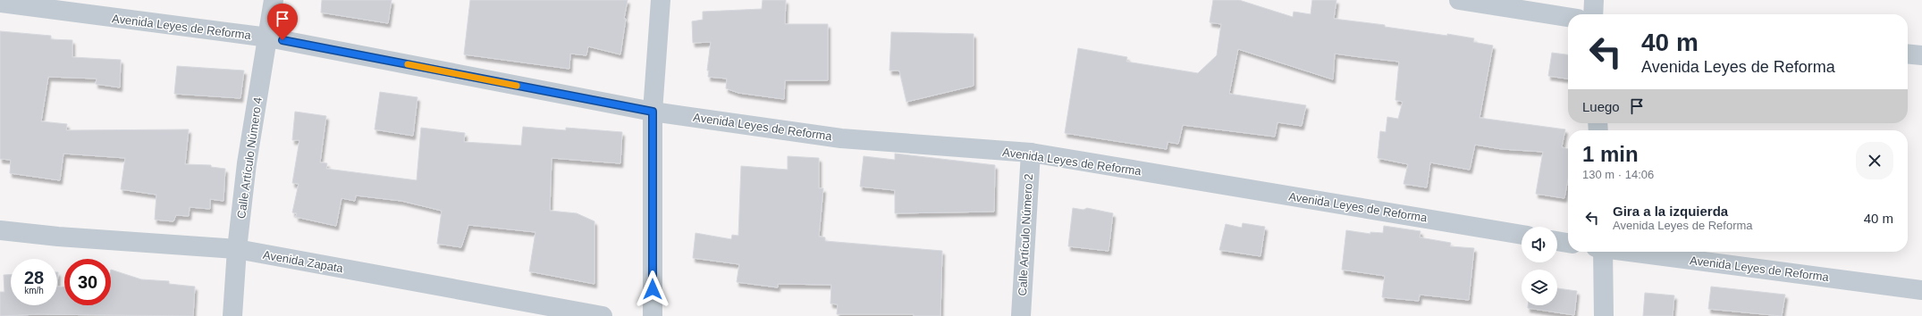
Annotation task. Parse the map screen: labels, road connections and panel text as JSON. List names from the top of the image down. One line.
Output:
{"streets":{"street":["Avenida Leyes de Reforma","Calle Artículo Número 4","Calle Artículo Número 2","Avenida Zapata"]},"crossings":[["Avenida Leyes de Reforma","Calle Artículo Número 4"],["Avenida Leyes de Reforma","Calle Artículo Número 2"],["Calle Artículo Número 4","Avenida Zapata"]],"page":{"turn":["40 m","Avenida Leyes de Reforma"],"then":"Luego","heading":["1 min","130 m · 14:06"],"list":[{"name":"Gira a la izquierda","note":"Avenida Leyes de Reforma","value":"40 m"}],"speed":"28 km/h","limit":"30"}}
